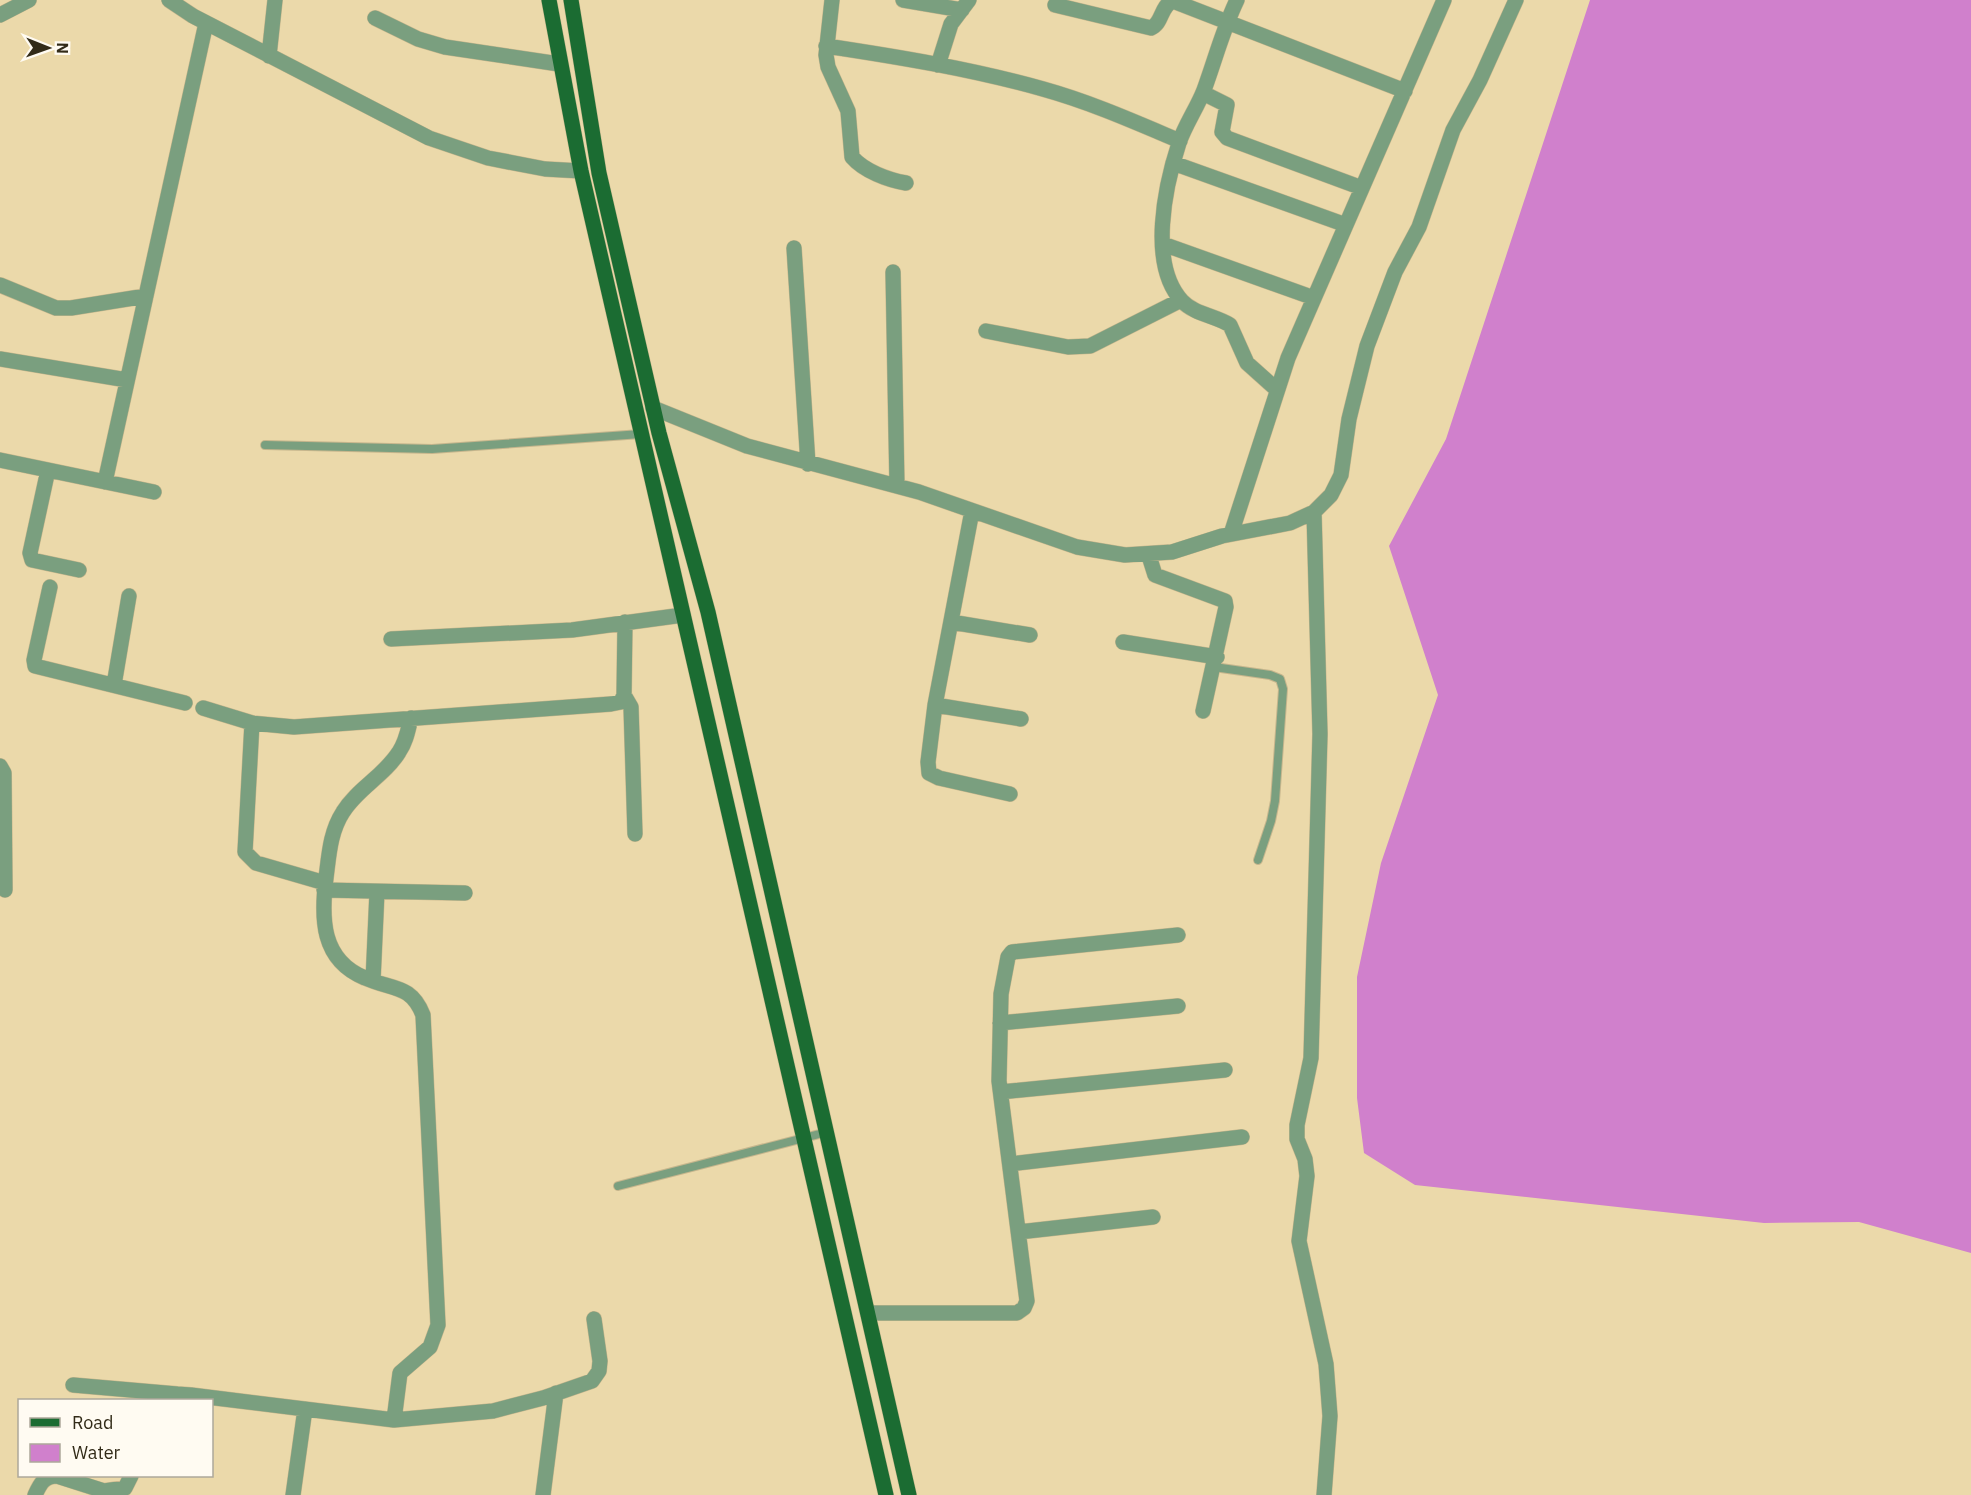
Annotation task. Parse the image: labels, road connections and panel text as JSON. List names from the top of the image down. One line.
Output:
{"legend":["Road","Water"],"north":"right"}
